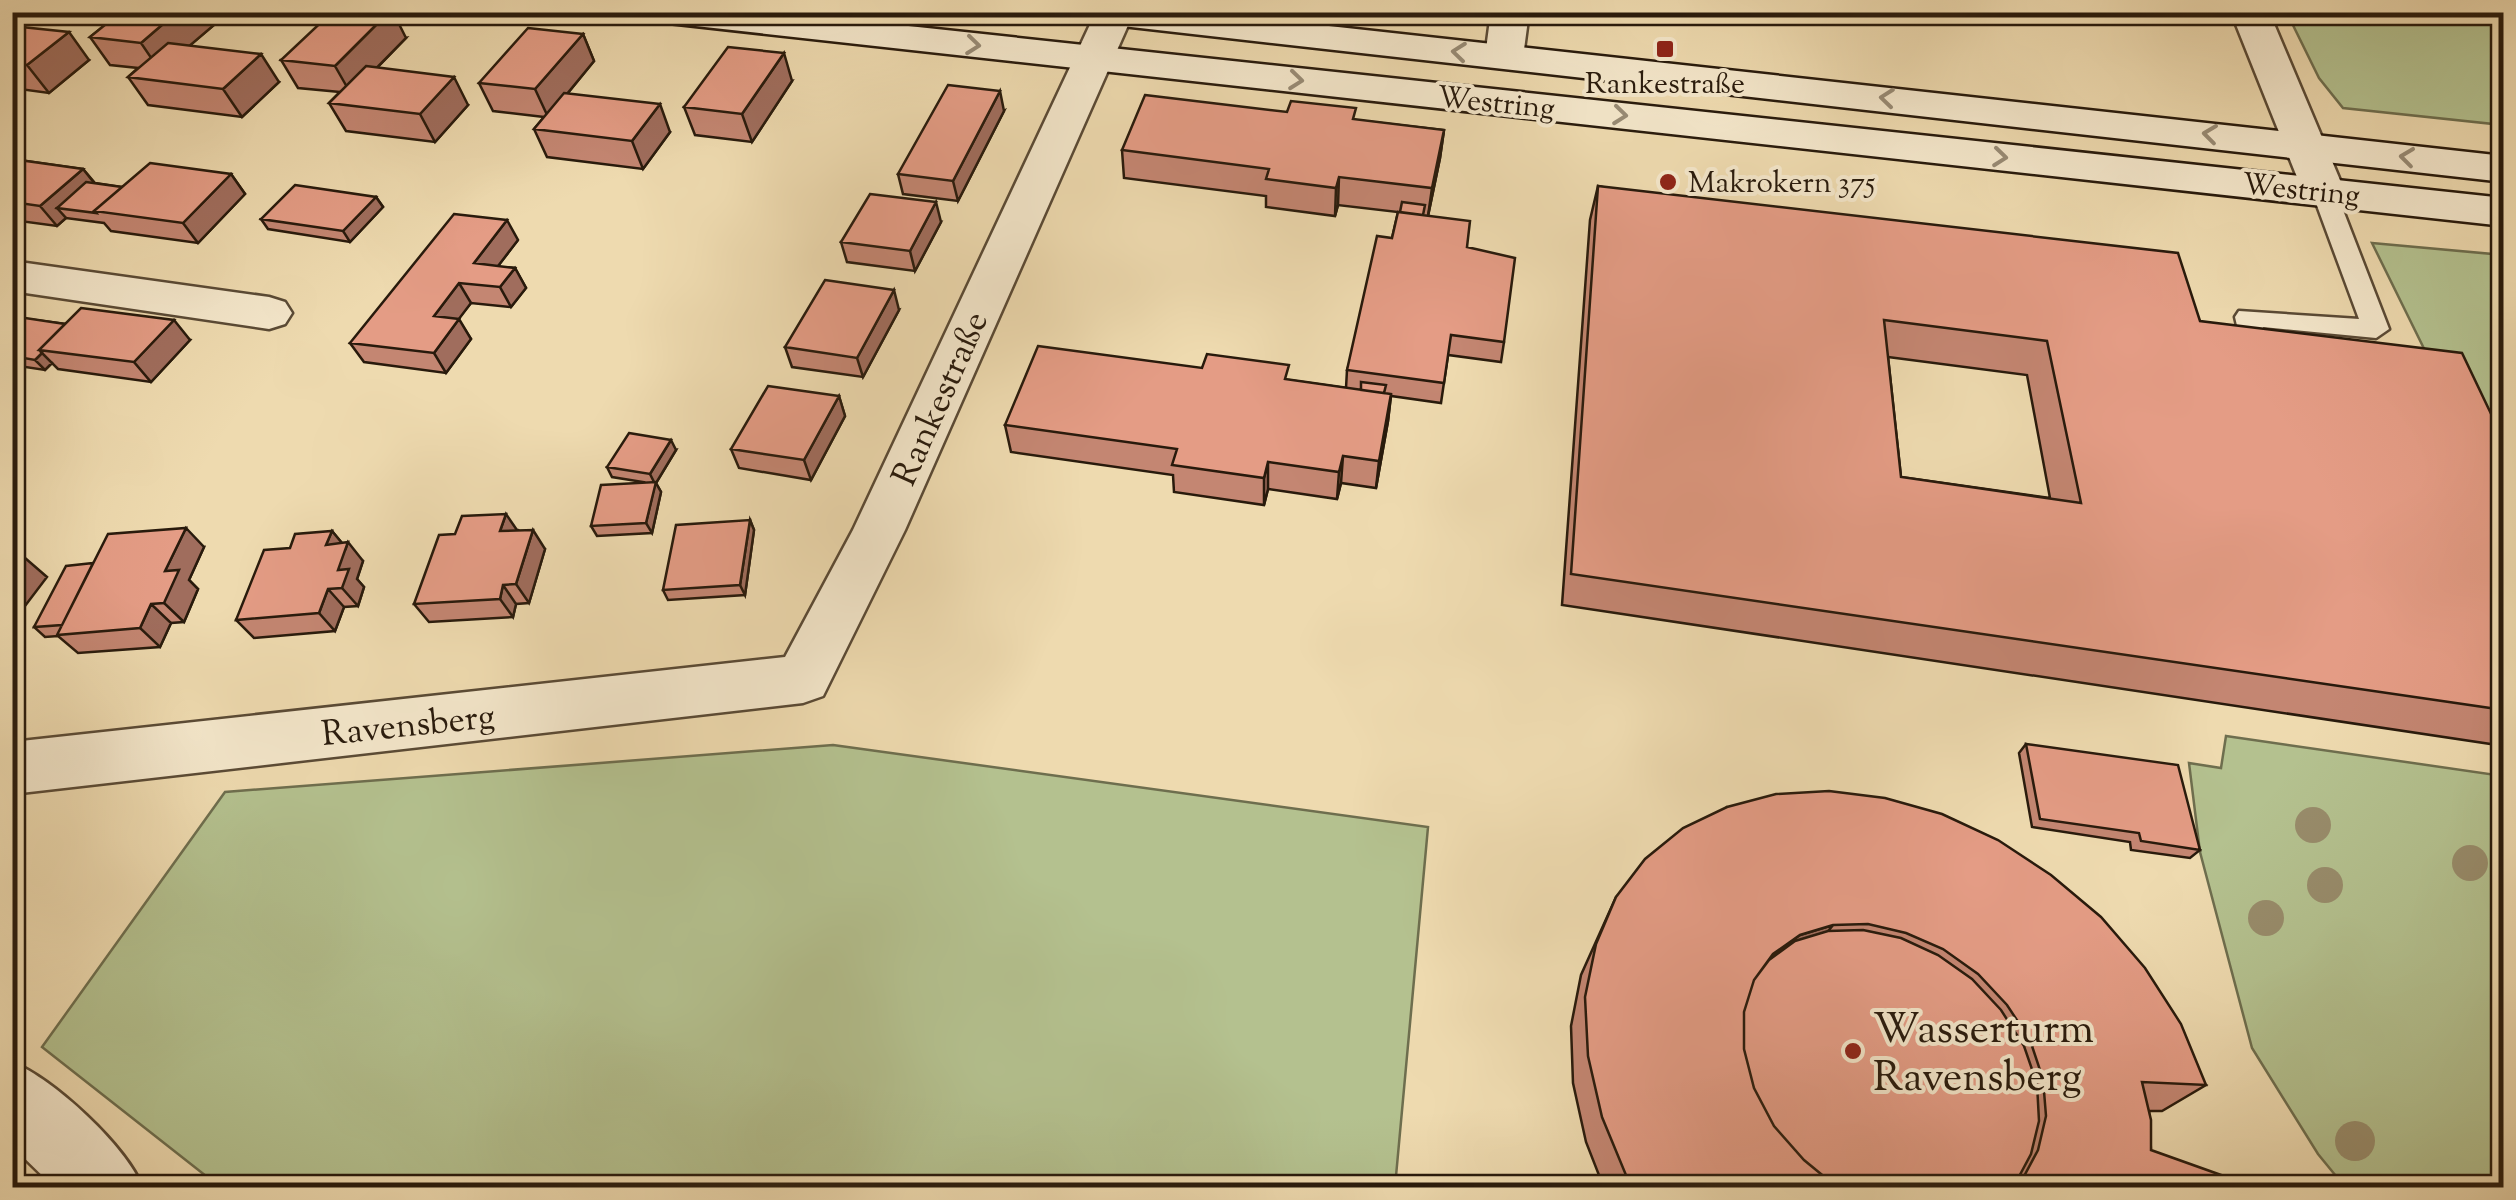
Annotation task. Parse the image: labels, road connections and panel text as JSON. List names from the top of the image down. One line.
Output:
{"streets":{"main road":["Westring","Rankestraße","Ravensberg"]},"crossings":[["Westring","Rankestraße"],["Rankestraße","Ravensberg"]],"places":{"transit":["Rankestraße"],"other":["Makrokern 375","Wasserturm Ravensberg"]}}
